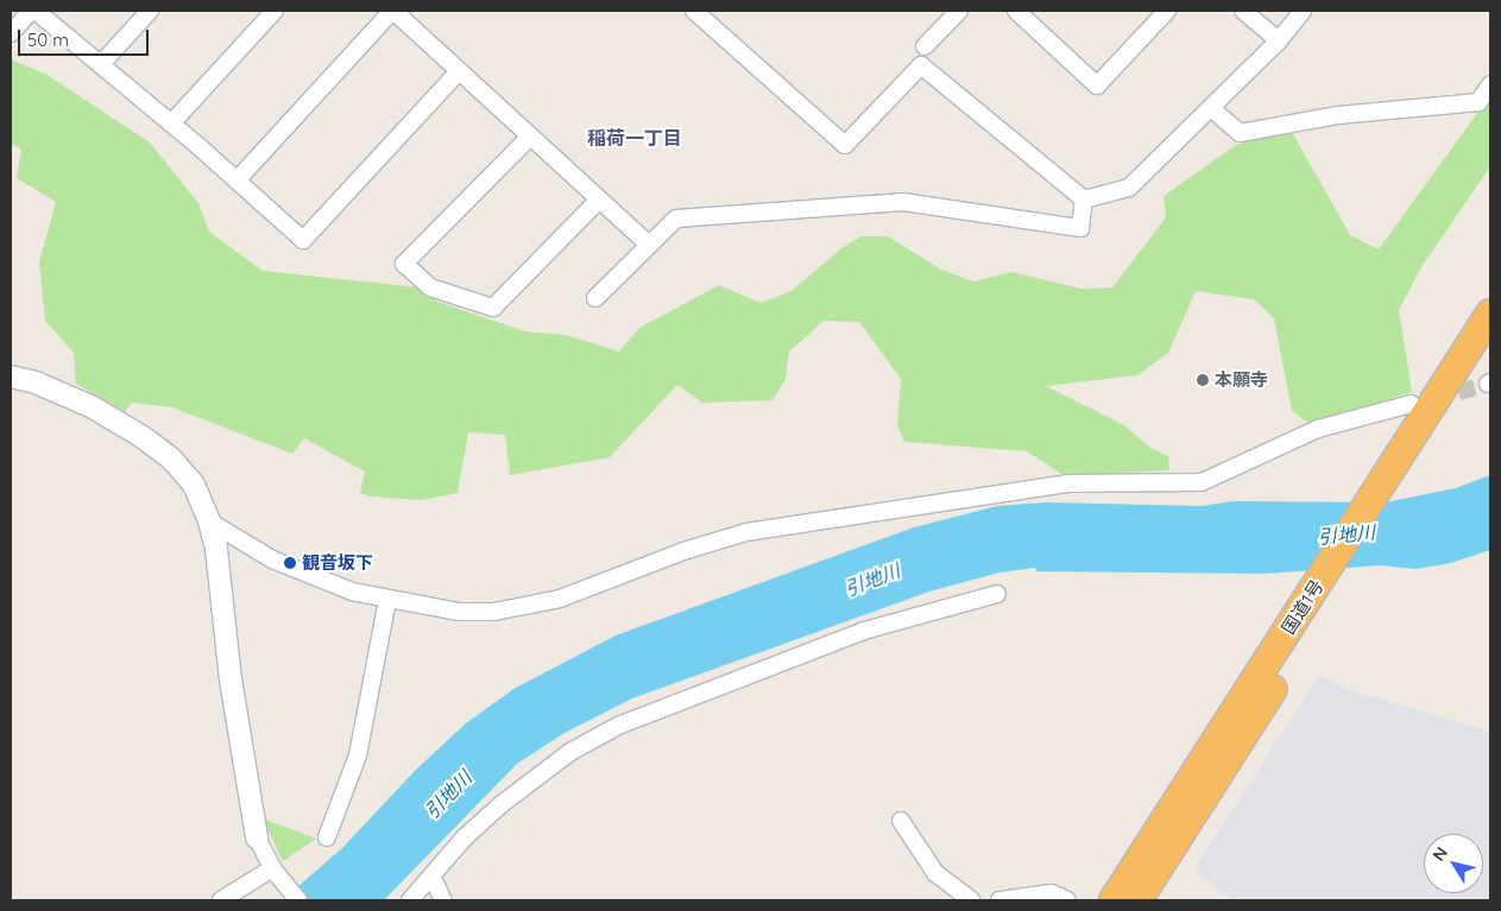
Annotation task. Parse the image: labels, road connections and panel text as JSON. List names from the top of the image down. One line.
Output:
{"streets":{"highway":["国道1号"]},"districts":["稲荷一丁目"],"water":["引地川"],"places":["本願寺","観音坂下"],"scale_bar":"50 m","north":"top left"}
